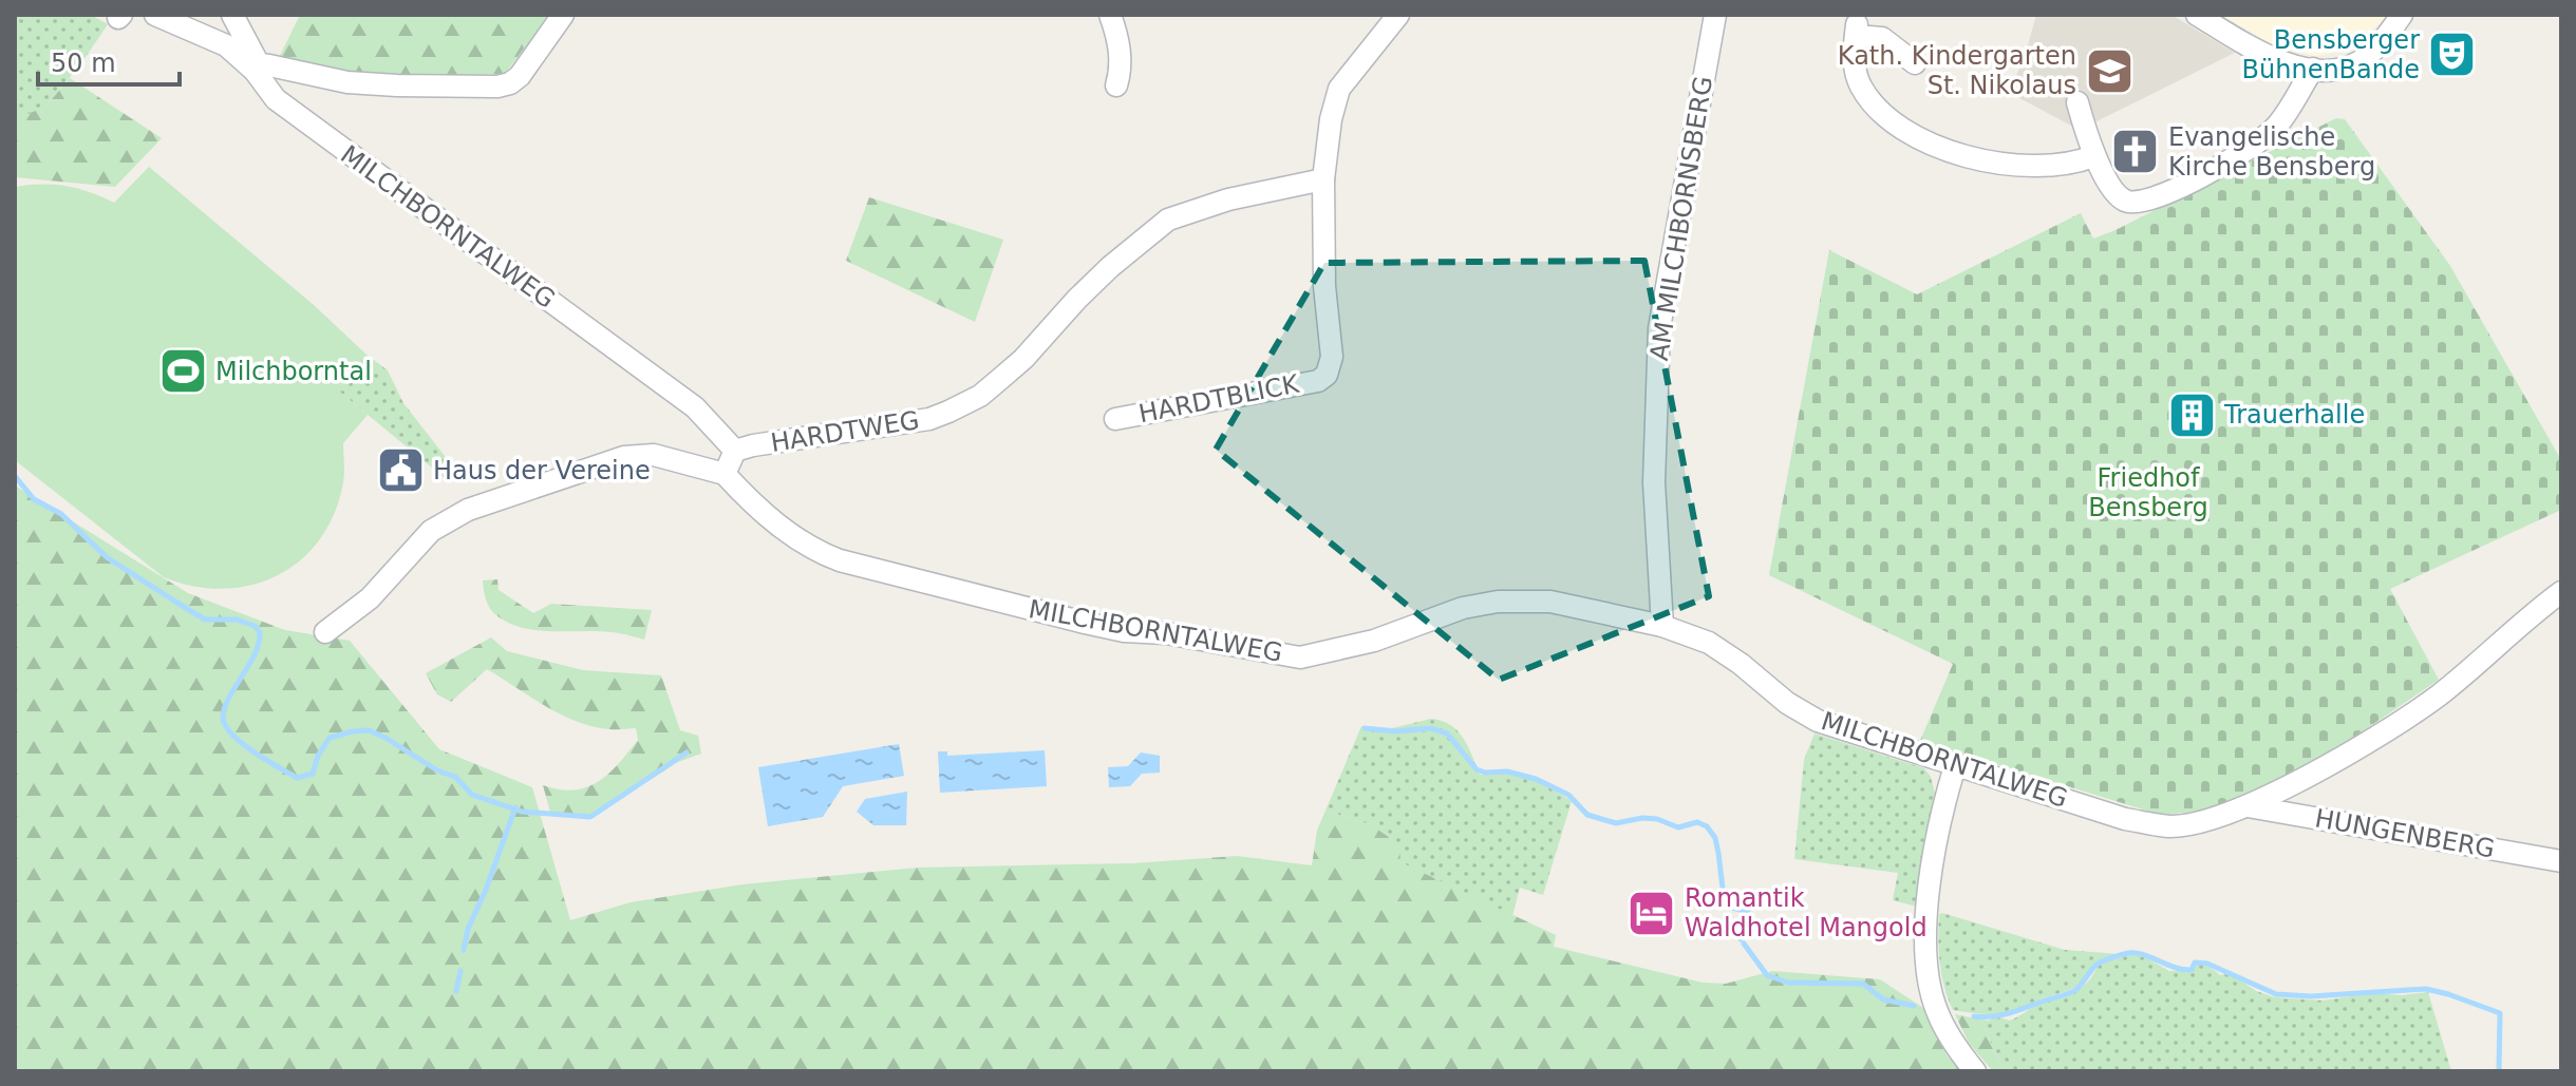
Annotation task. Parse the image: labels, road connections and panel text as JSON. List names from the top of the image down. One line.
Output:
{"streets":{"street":["AM MILCHBORNSBERG","MILCHBORNTALWEG","HARDTBLICK","HARDTWEG","HUNGENBERG"]},"crossings":[["AM MILCHBORNSBERG","MILCHBORNTALWEG"],["MILCHBORNTALWEG","HARDTWEG"],["MILCHBORNTALWEG","HUNGENBERG"],["HARDTBLICK","HARDTWEG"]],"parks":["Friedhof Bensberg"],"places":{"theatre":["Bensberger BühnenBande"],"school or university":["Kath. Kindergarten St. Nikolaus"],"church":["Evangelische Kirche Bensberg"],"sports":["Milchborntal"],"building":["Trauerhalle"],"public building":["Haus der Vereine"],"hotel":["Romantik Waldhotel Mangold"]},"scale_bar":"50 m"}
